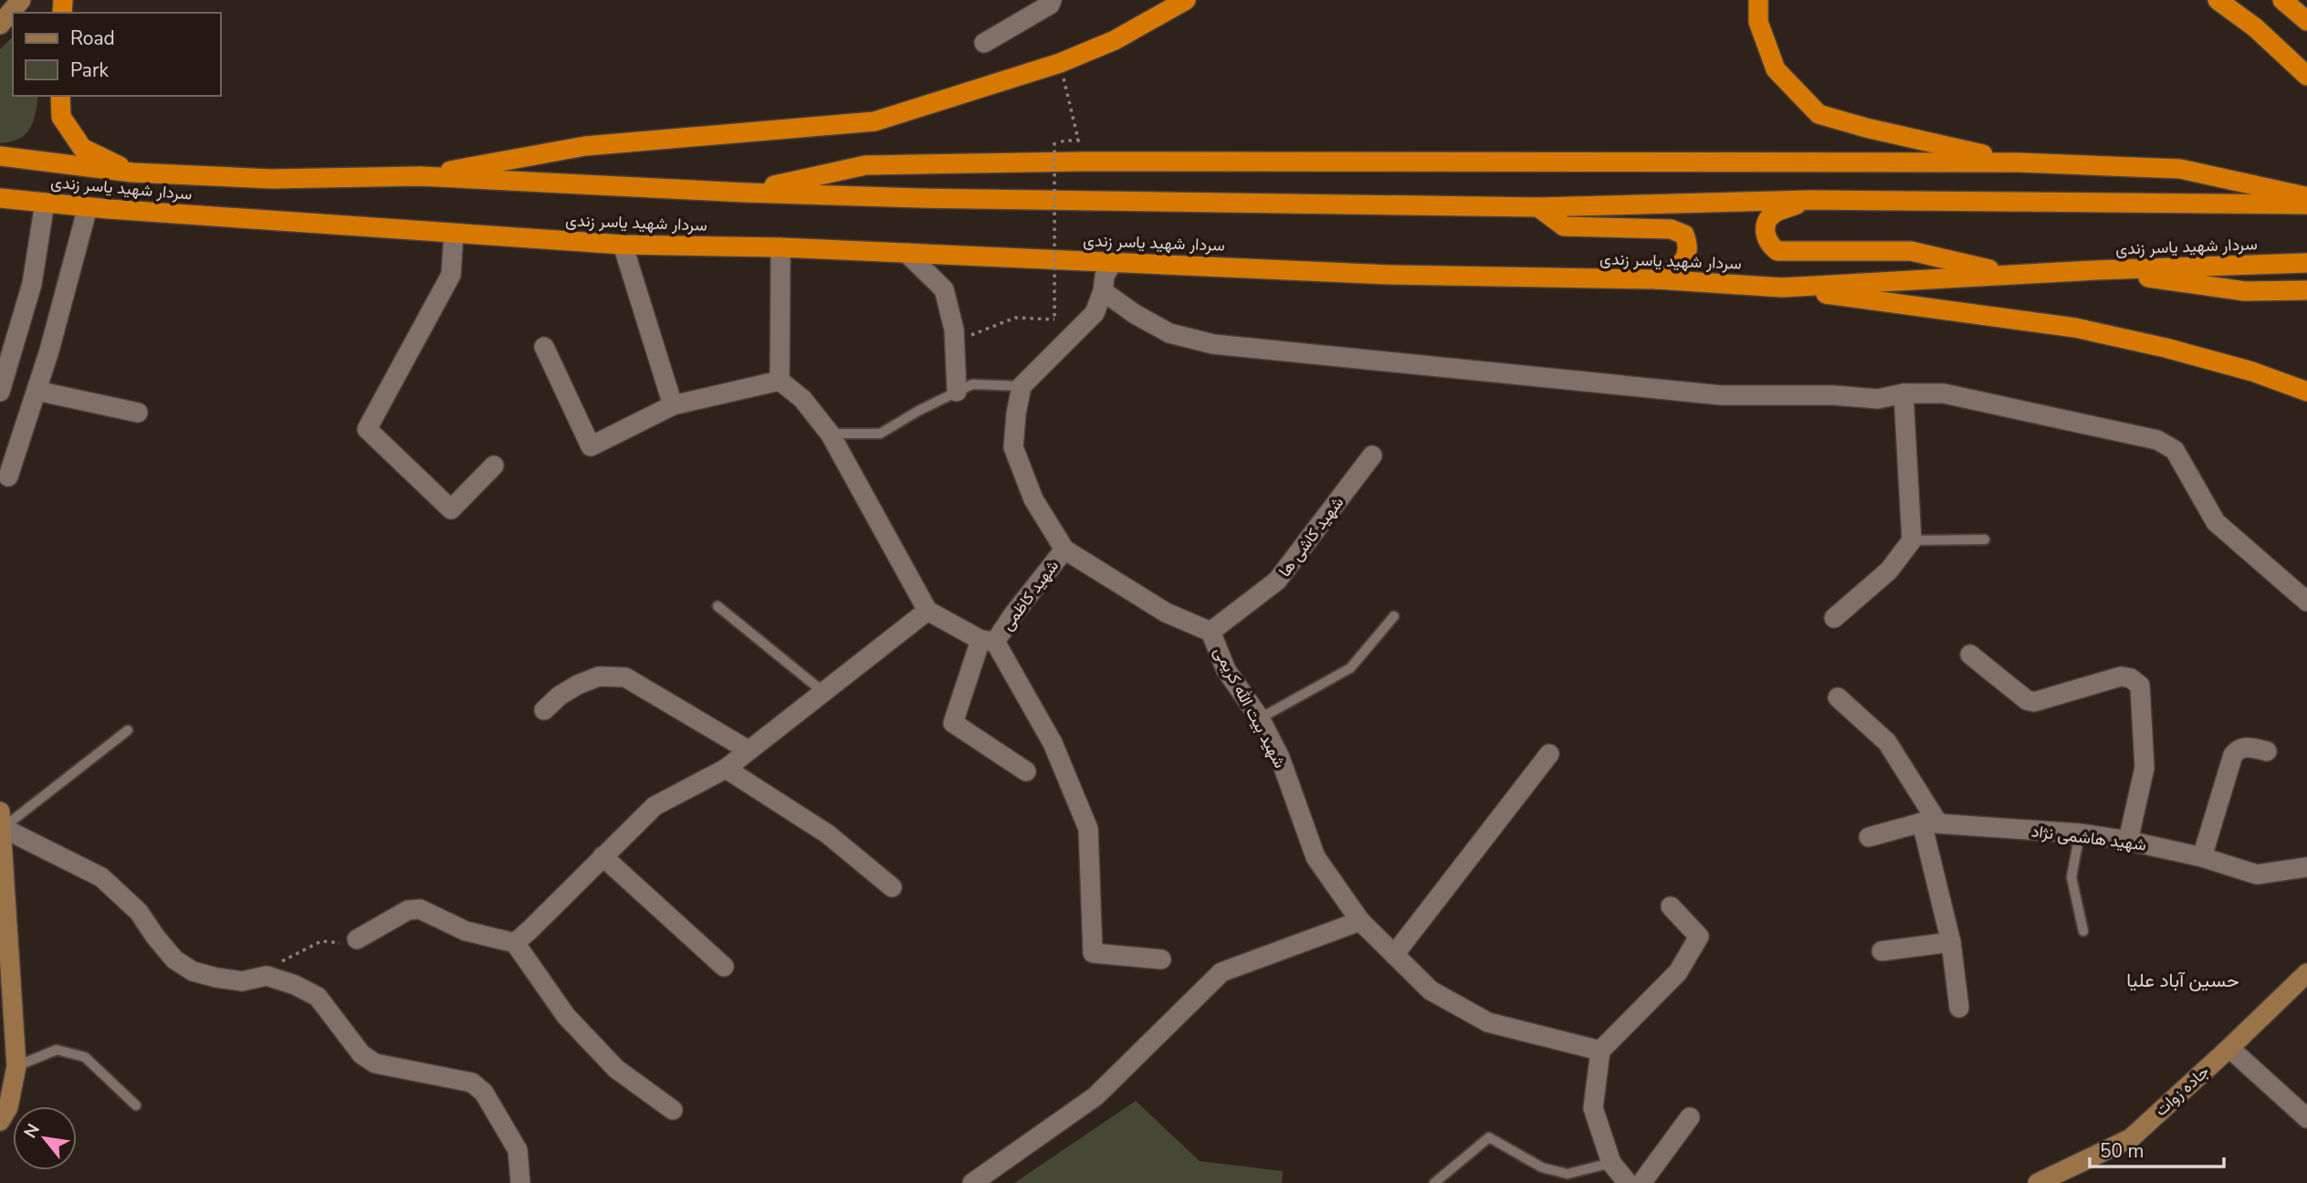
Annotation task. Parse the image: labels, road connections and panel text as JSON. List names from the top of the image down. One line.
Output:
{"streets":{"highway":["سردار شهید یاسر زندی"],"street":["شهید کاشی ها","شهید کاظمی","شهید بیت الله کریمی","شهید هاشمی نژاد","جاده زوات"]},"crossings":[["شهید کاشی ها","شهید بیت الله کریمی"],["شهید کاظمی","شهید بیت الله کریمی"]],"districts":["حسین آباد علیا"],"legend":["Road","Park"],"scale_bar":"50 m","north":"top left"}
